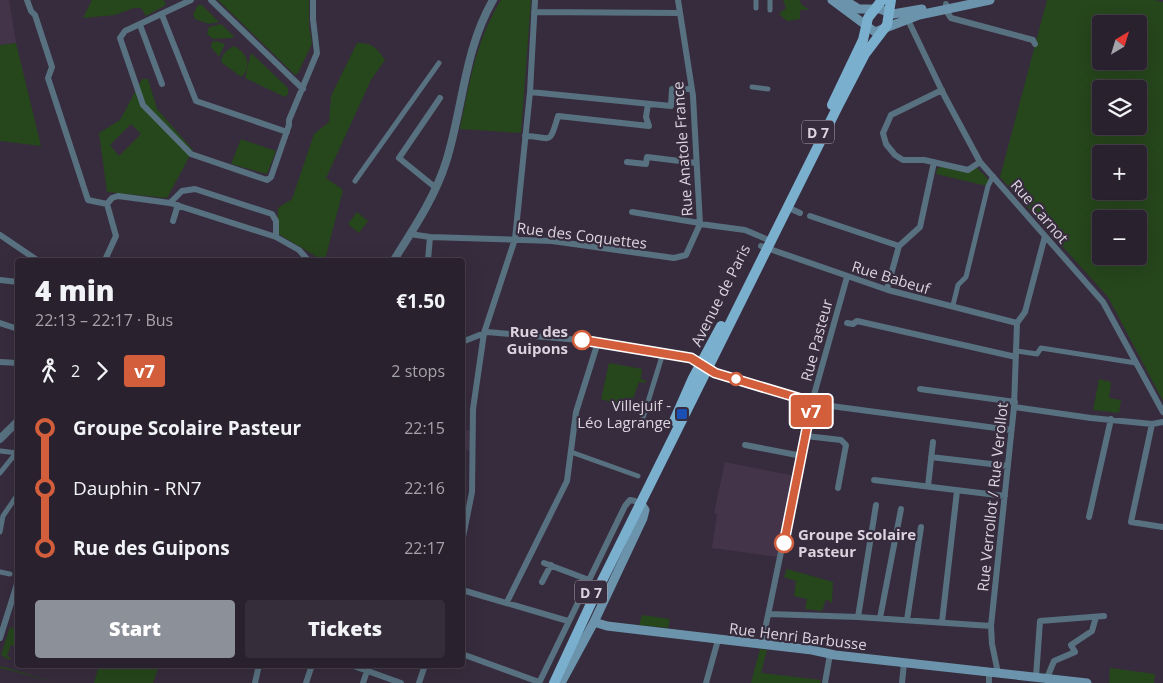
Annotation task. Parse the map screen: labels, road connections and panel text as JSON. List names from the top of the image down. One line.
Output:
{"streets":{"main road":["D 7","Avenue de Paris","Rue Henri Barbusse"],"street":["Rue Anatole France","Rue Carnot","Rue des Coquettes","Rue Babeuf","Rue Pasteur","Rue Verrollot / Rue Verollot"]},"crossings":[["D 7","Rue Anatole France"],["D 7","Rue Babeuf"],["D 7","Avenue de Paris"],["Rue Anatole France","Rue des Coquettes"],["Rue Anatole France","Rue Babeuf"],["Rue Anatole France","Avenue de Paris"],["Rue Babeuf","Avenue de Paris"],["Rue Babeuf","Rue Pasteur"],["Rue Babeuf","Rue Verrollot / Rue Verollot"],["Avenue de Paris","Rue Henri Barbusse"],["Rue Pasteur","Rue Henri Barbusse"],["Rue Verrollot / Rue Verollot","Rue Henri Barbusse"]],"places":{"other":["Rue des Guipons","Groupe Scolaire Pasteur"],"transit":["Villejuif - Léo Lagrange"]},"lines":["bus line v7"],"north":"top right","page":{"on_map":"v7","map_buttons":["+","−"],"heading":["4 min","22:13 – 22:17 · Bus","€1.50"],"legs":["2","v7","2 stops"],"list":[{"name":"Groupe Scolaire Pasteur","value":"22:15"},{"name":"Dauphin - RN7","value":"22:16"},{"name":"Rue des Guipons","value":"22:17"}],"buttons":["Start","Tickets"]}}
